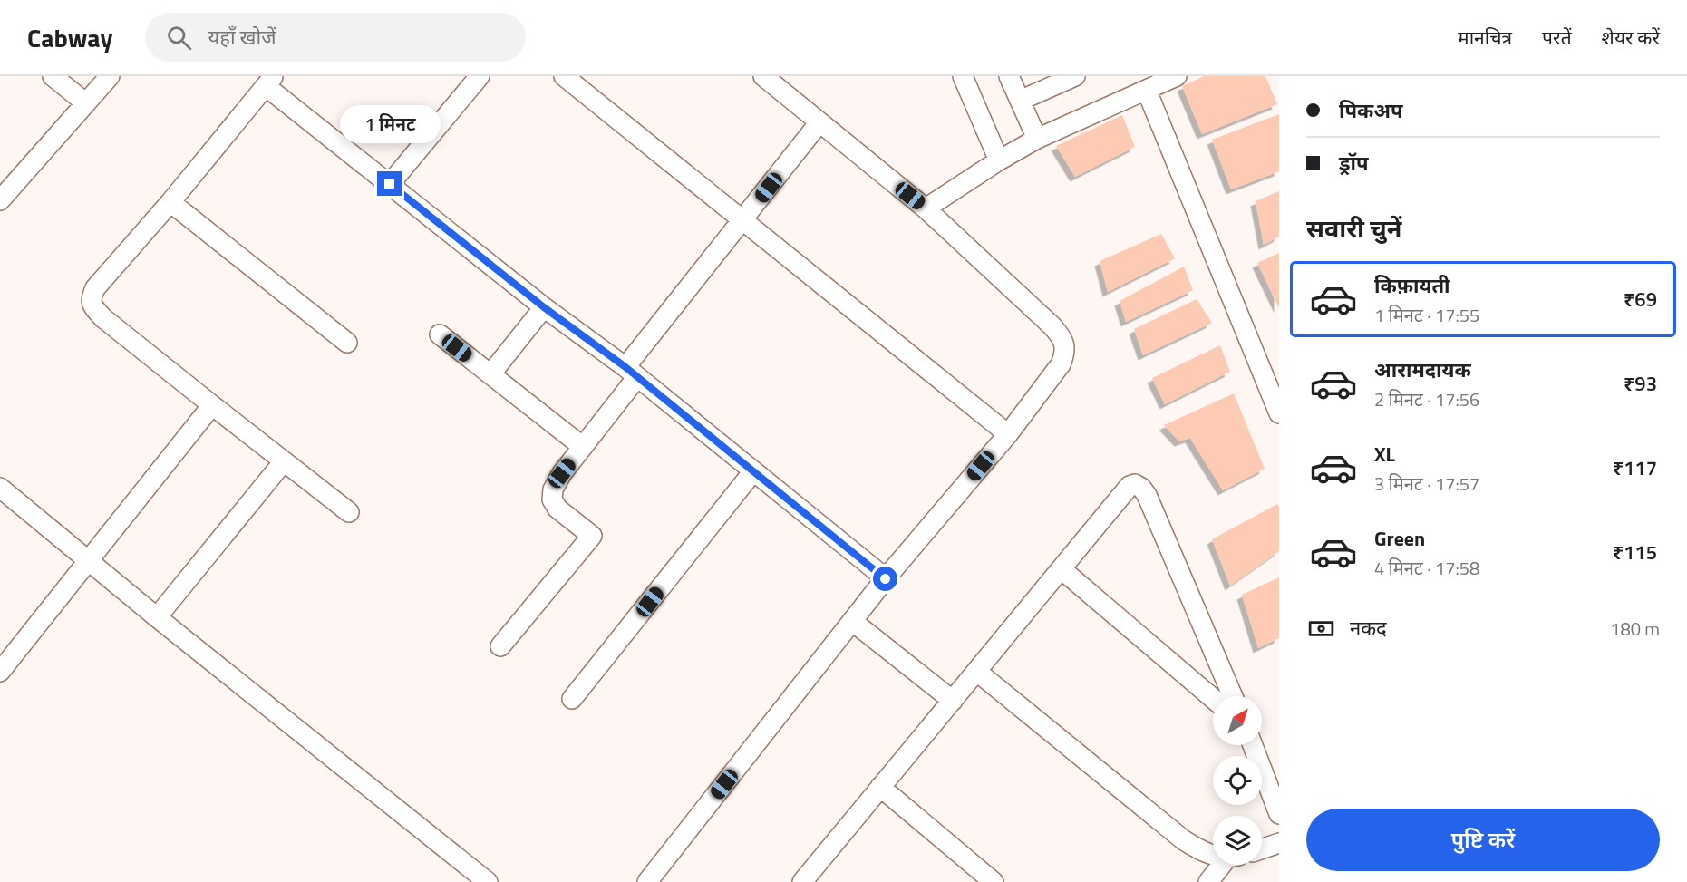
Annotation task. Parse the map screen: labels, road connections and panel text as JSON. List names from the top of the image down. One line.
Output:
{"north":"top right","page":{"header":"Cabway","search":"यहाँ खोजें","nav":["मानचित्र","परतें","शेयर करें"],"banner":["पिकअप","ड्रॉप"],"bubble":"1 मिनट","heading":"सवारी चुनें","list":[{"name":"किफ़ायती","note":"1 मिनट · 17:55","value":"₹69"},{"name":"आरामदायक","note":"2 मिनट · 17:56","value":"₹93"},{"name":"XL","note":"3 मिनट · 17:57","value":"₹117"},{"name":"Green","note":"4 मिनट · 17:58","value":"₹115"}],"pay":["नकद","180 m"],"buttons":"पुष्टि करें"}}
